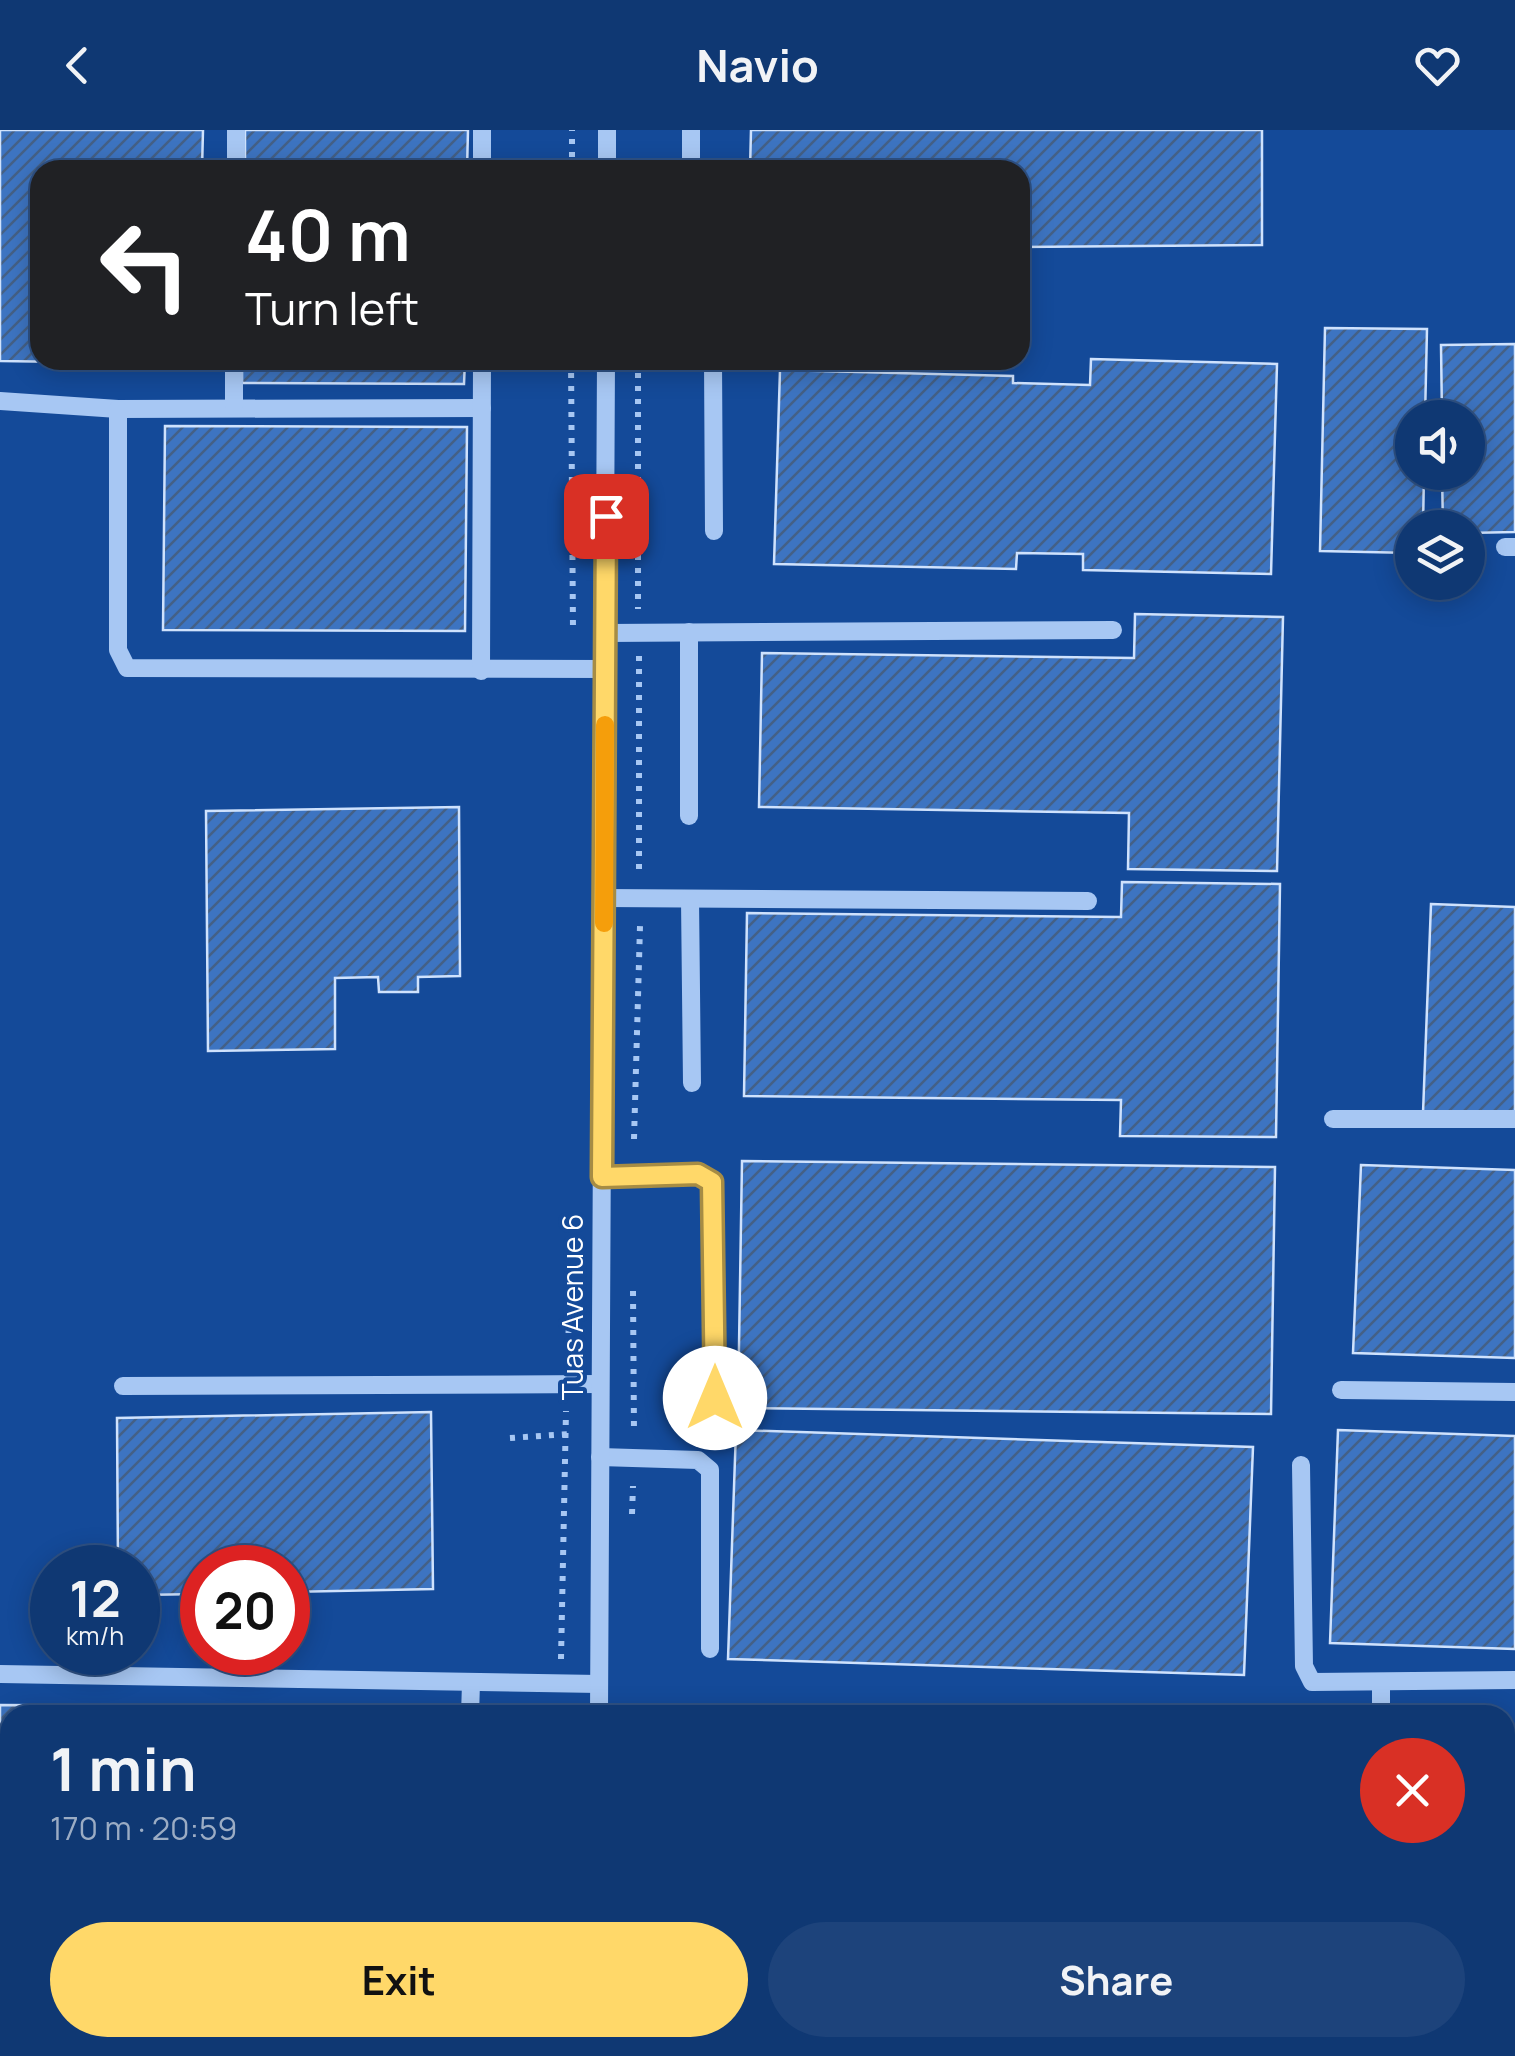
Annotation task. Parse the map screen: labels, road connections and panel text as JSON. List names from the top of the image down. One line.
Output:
{"streets":{"street":["Tuas Avenue 6"]},"page":{"header":"Navio","turn":["40 m","Turn left"],"speed":"12 km/h","limit":"20","heading":["1 min","170 m · 20:59"],"buttons":["Exit","Share"]}}
